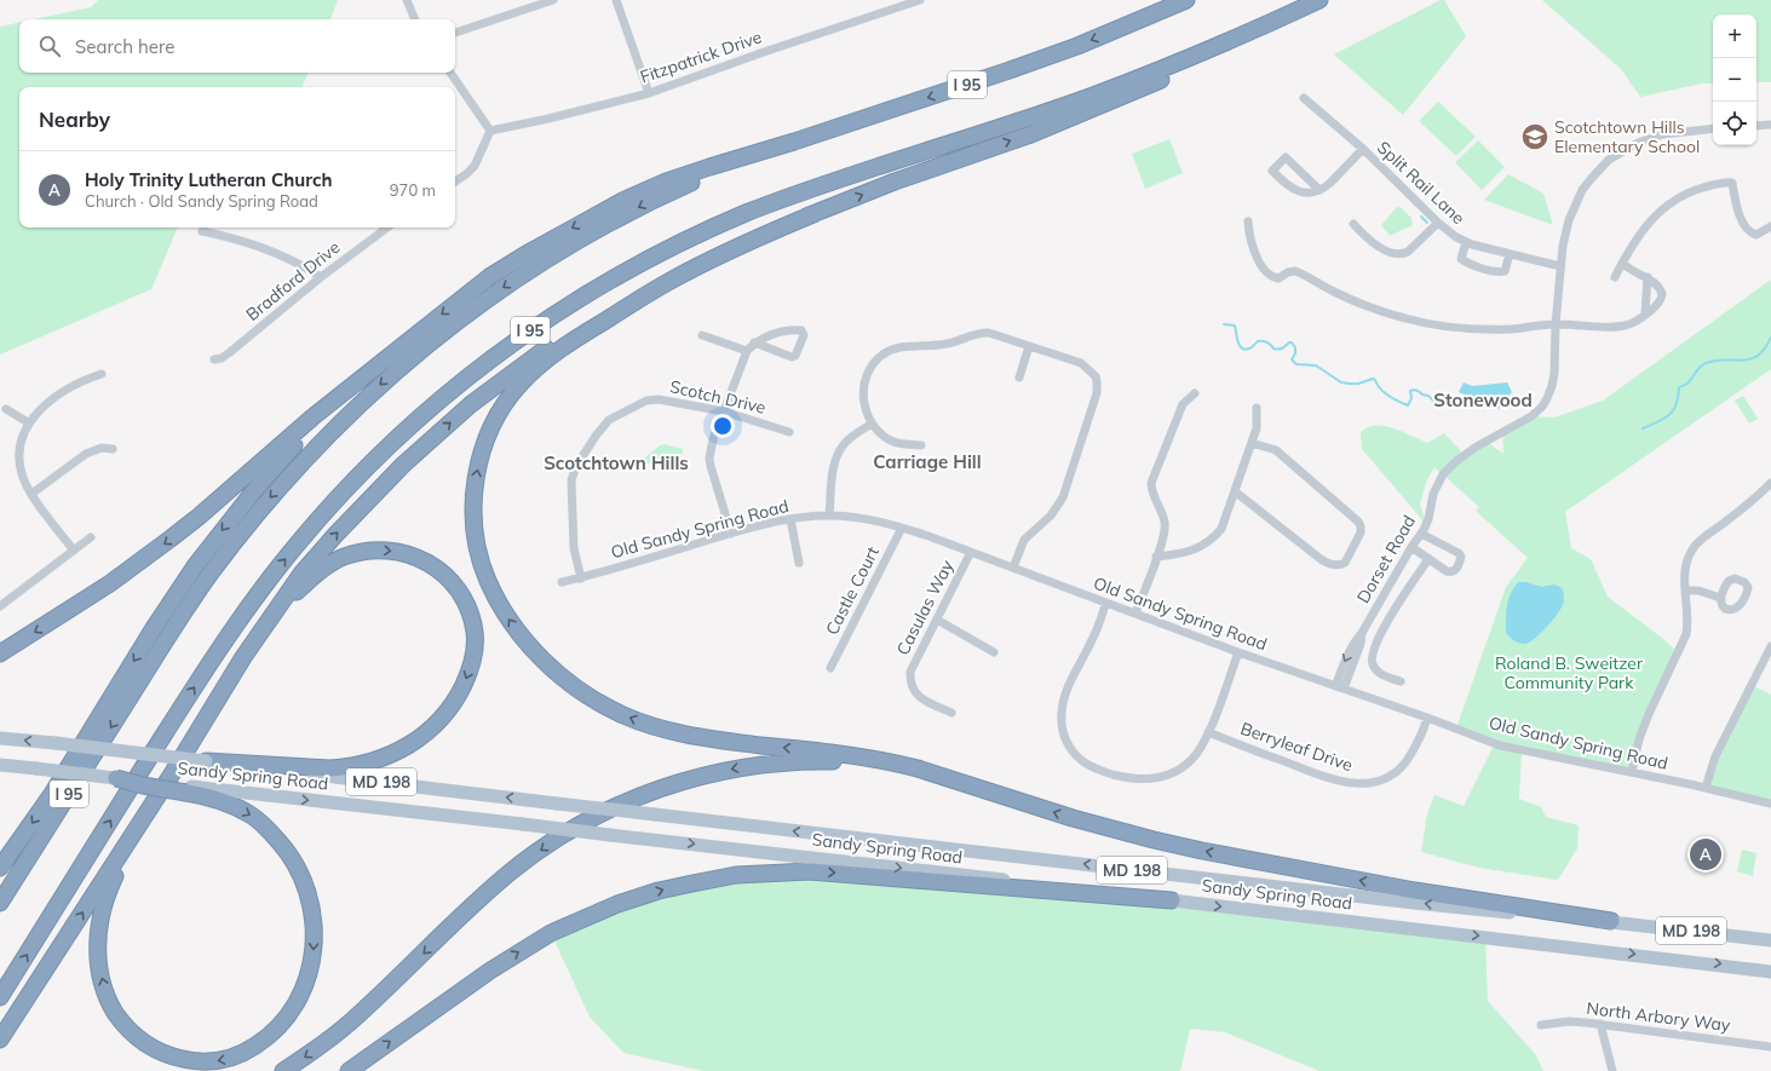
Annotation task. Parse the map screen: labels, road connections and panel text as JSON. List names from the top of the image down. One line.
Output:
{"streets":{"highway":["I 95"],"main road":["Sandy Spring Road","MD 198"],"street":["Fitzpatrick Drive","Split Rail Lane","Bradford Drive","Scotch Drive","Old Sandy Spring Road","Dorset Road","Castle Court","Casulas Way","Berryleaf Drive","North Arbory Way"]},"crossings":[["Split Rail Lane","Dorset Road"],["Scotch Drive","Old Sandy Spring Road"],["Old Sandy Spring Road","Dorset Road"],["Old Sandy Spring Road","Castle Court"],["Old Sandy Spring Road","Casulas Way"],["Old Sandy Spring Road","Berryleaf Drive"]],"districts":["Stonewood","Carriage Hill","Scotchtown Hills"],"parks":["Roland B. Sweitzer Community Park"],"places":{"school or university":["Scotchtown Hills Elementary School"]},"page":{"map_buttons":["+","−"],"search":"Search here","heading":"Nearby","list":[{"mark":"A","name":"Holy Trinity Lutheran Church","note":"Church · Old Sandy Spring Road","value":"970 m"}],"pins":"A"}}
